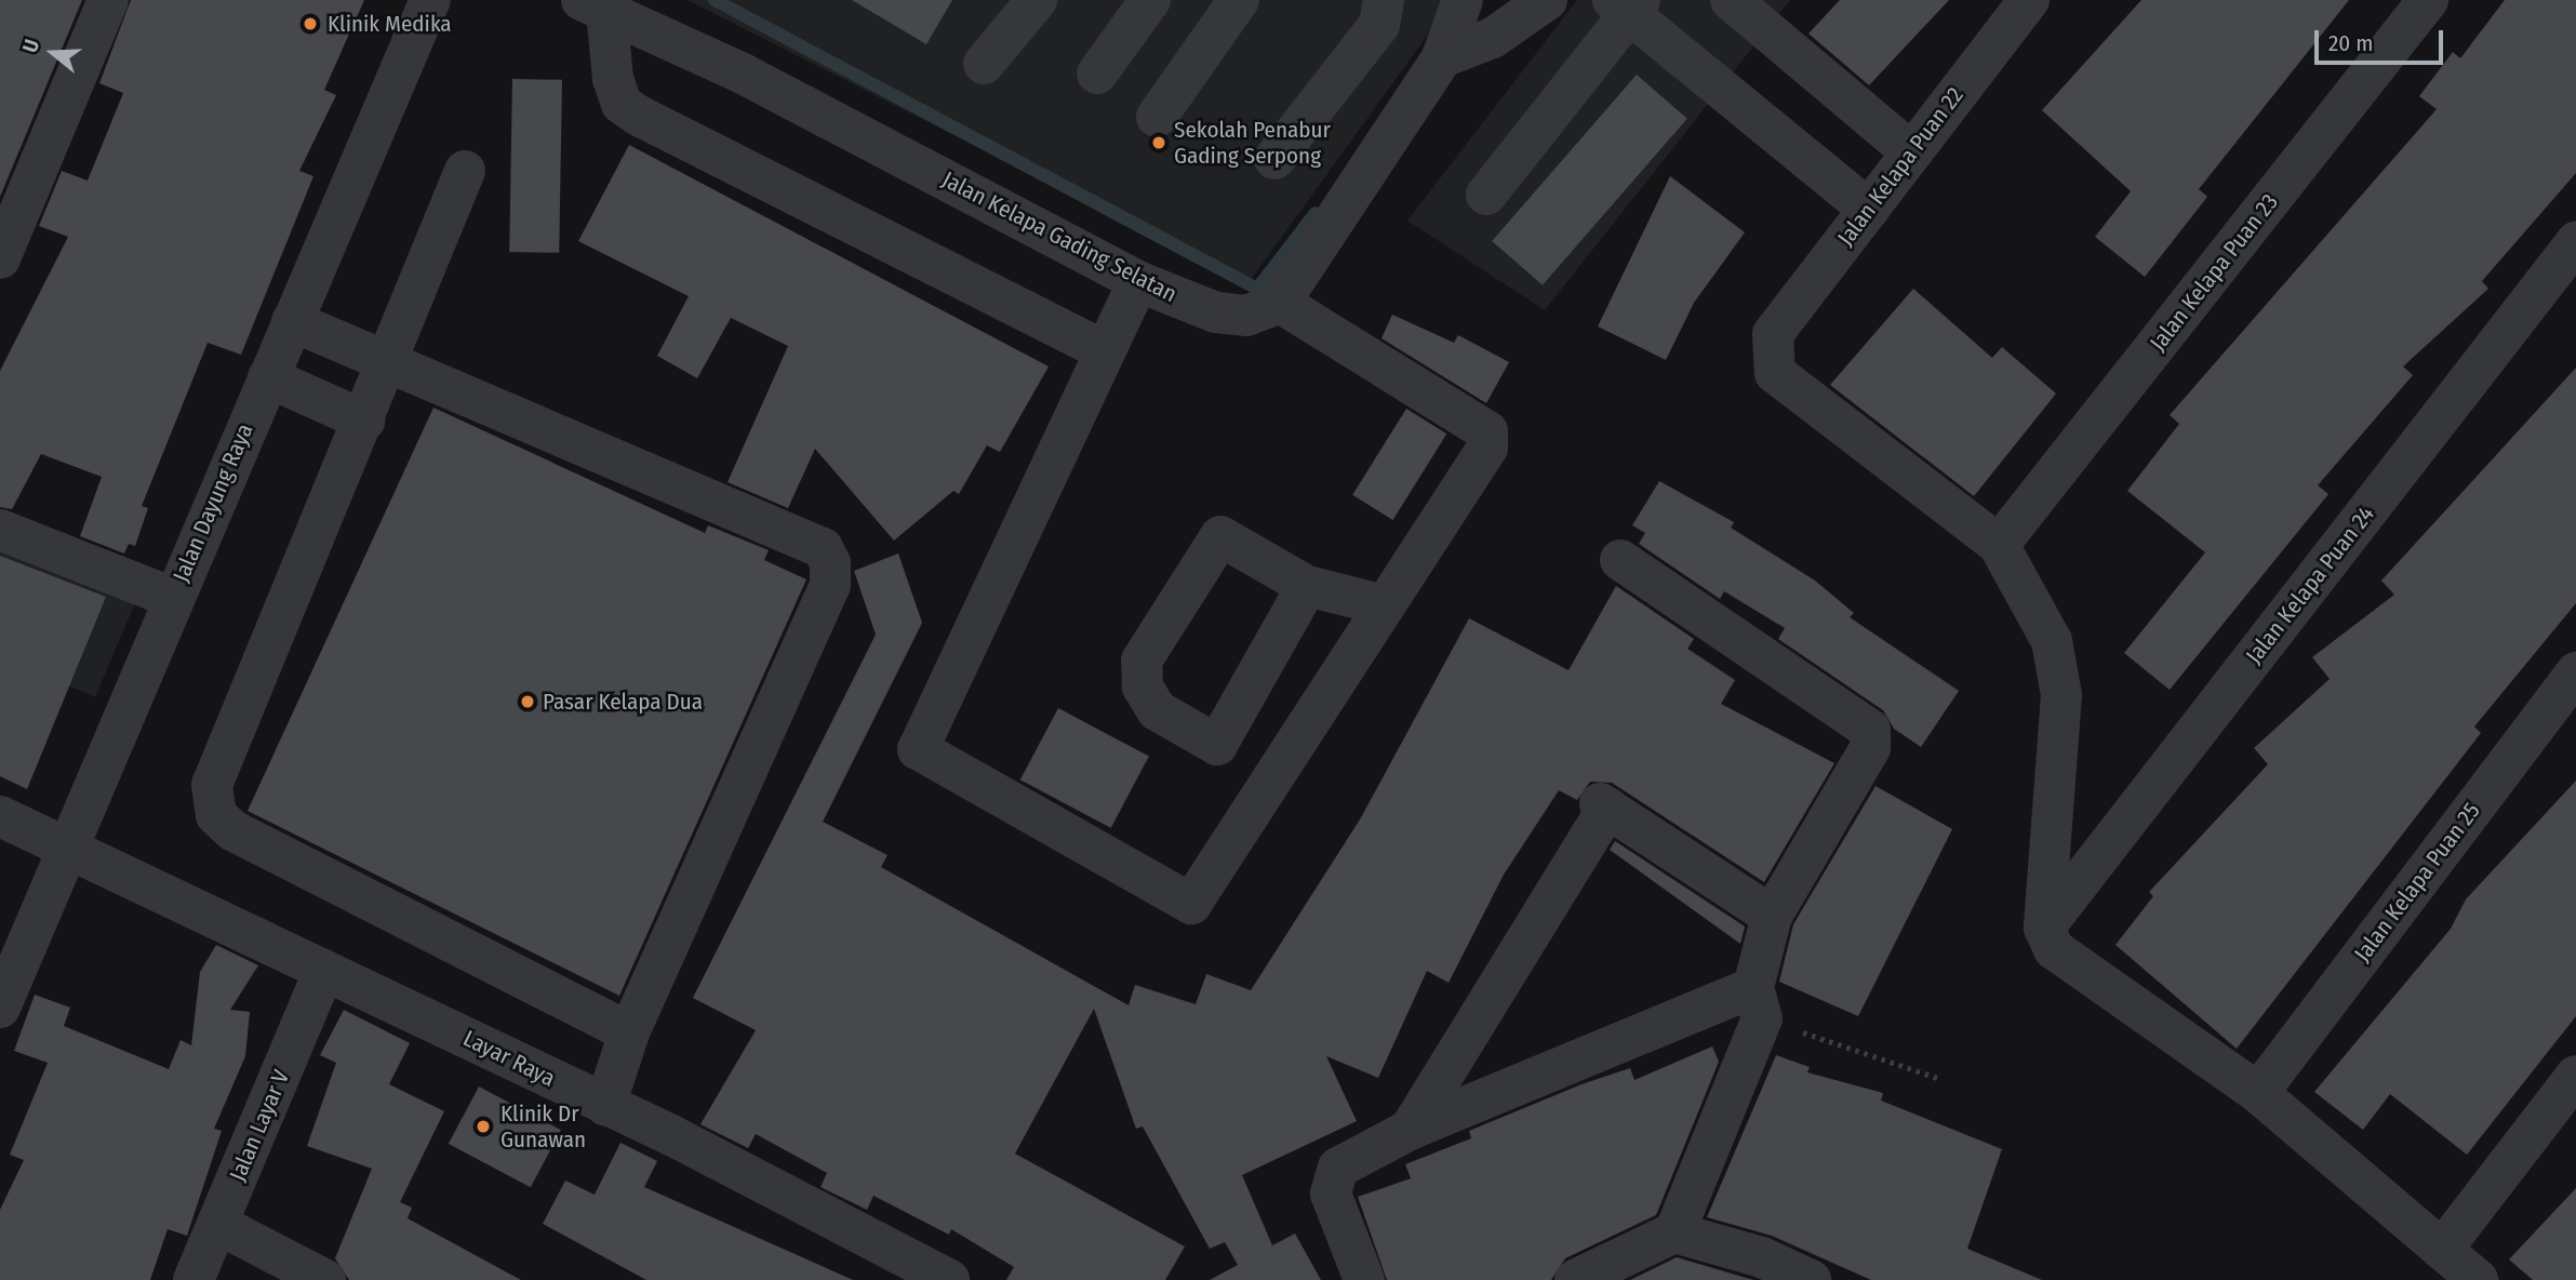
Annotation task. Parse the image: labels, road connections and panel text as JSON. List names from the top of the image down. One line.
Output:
{"streets":{"street":["Jalan Kelapa Puan 22","Jalan Kelapa Gading Selatan","Jalan Kelapa Puan 23","Jalan Dayung Raya","Jalan Kelapa Puan 24","Jalan Kelapa Puan 25","Layar Raya","Jalan Layar V"]},"crossings":[["Jalan Kelapa Puan 22","Jalan Kelapa Puan 23"],["Jalan Dayung Raya","Layar Raya"],["Layar Raya","Jalan Layar V"]],"places":["Klinik Medika","Sekolah Penabur Gading Serpong","Pasar Kelapa Dua","Klinik Dr Gunawan"],"scale_bar":"20 m","north":"left"}
